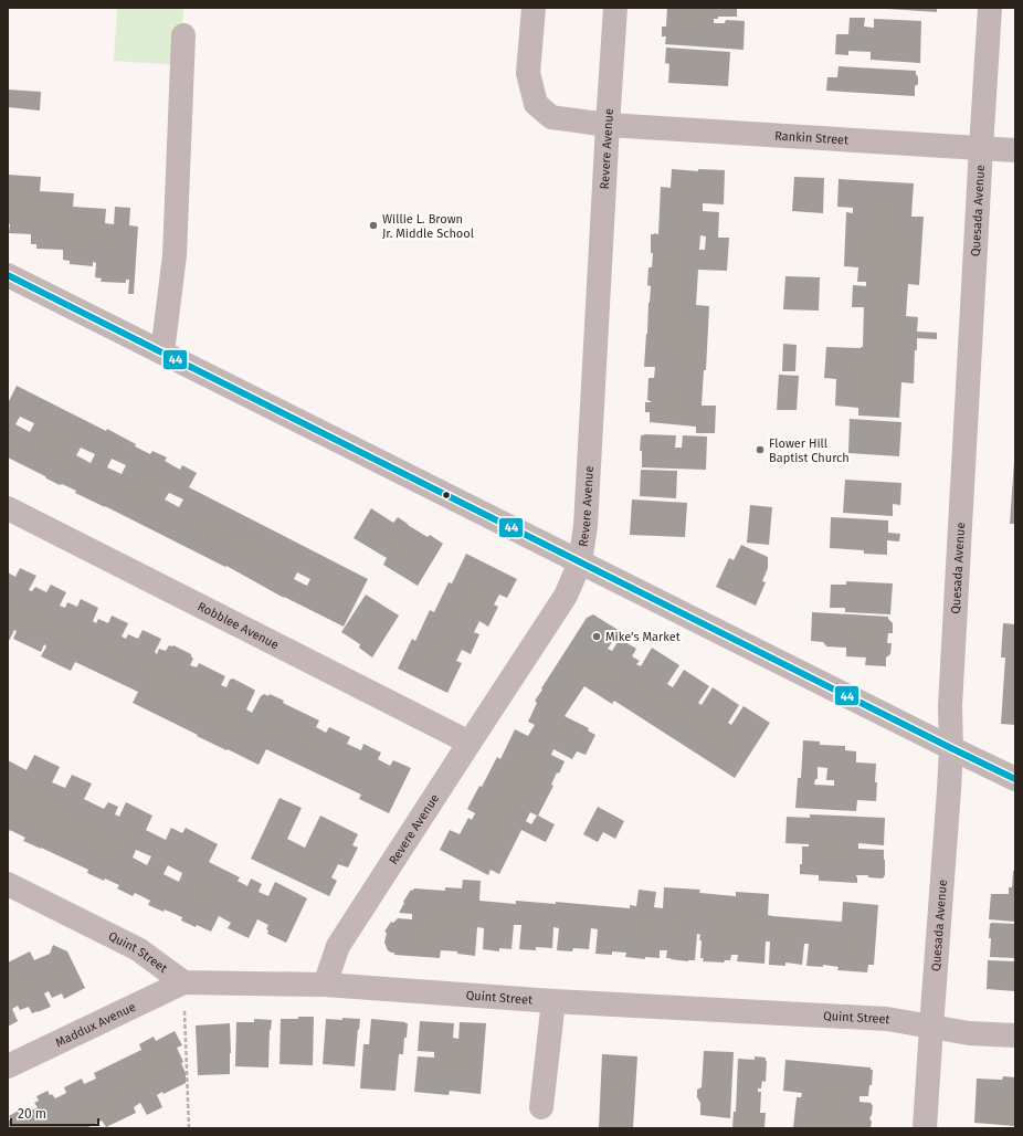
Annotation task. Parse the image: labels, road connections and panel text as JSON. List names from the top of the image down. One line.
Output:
{"streets":{"street":["Rankin Street","Revere Avenue","Quesada Avenue","Robblee Avenue","Quint Street","Maddux Avenue"]},"crossings":[["Rankin Street","Revere Avenue"],["Rankin Street","Quesada Avenue"],["Revere Avenue","Robblee Avenue"],["Revere Avenue","Quint Street"],["Quesada Avenue","Quint Street"],["Quint Street","Maddux Avenue"]],"places":["Willie L. Brown Jr. Middle School","Flower Hill Baptist Church","Mike's Market"],"lines":["transit line 44"],"scale_bar":"20 m"}
